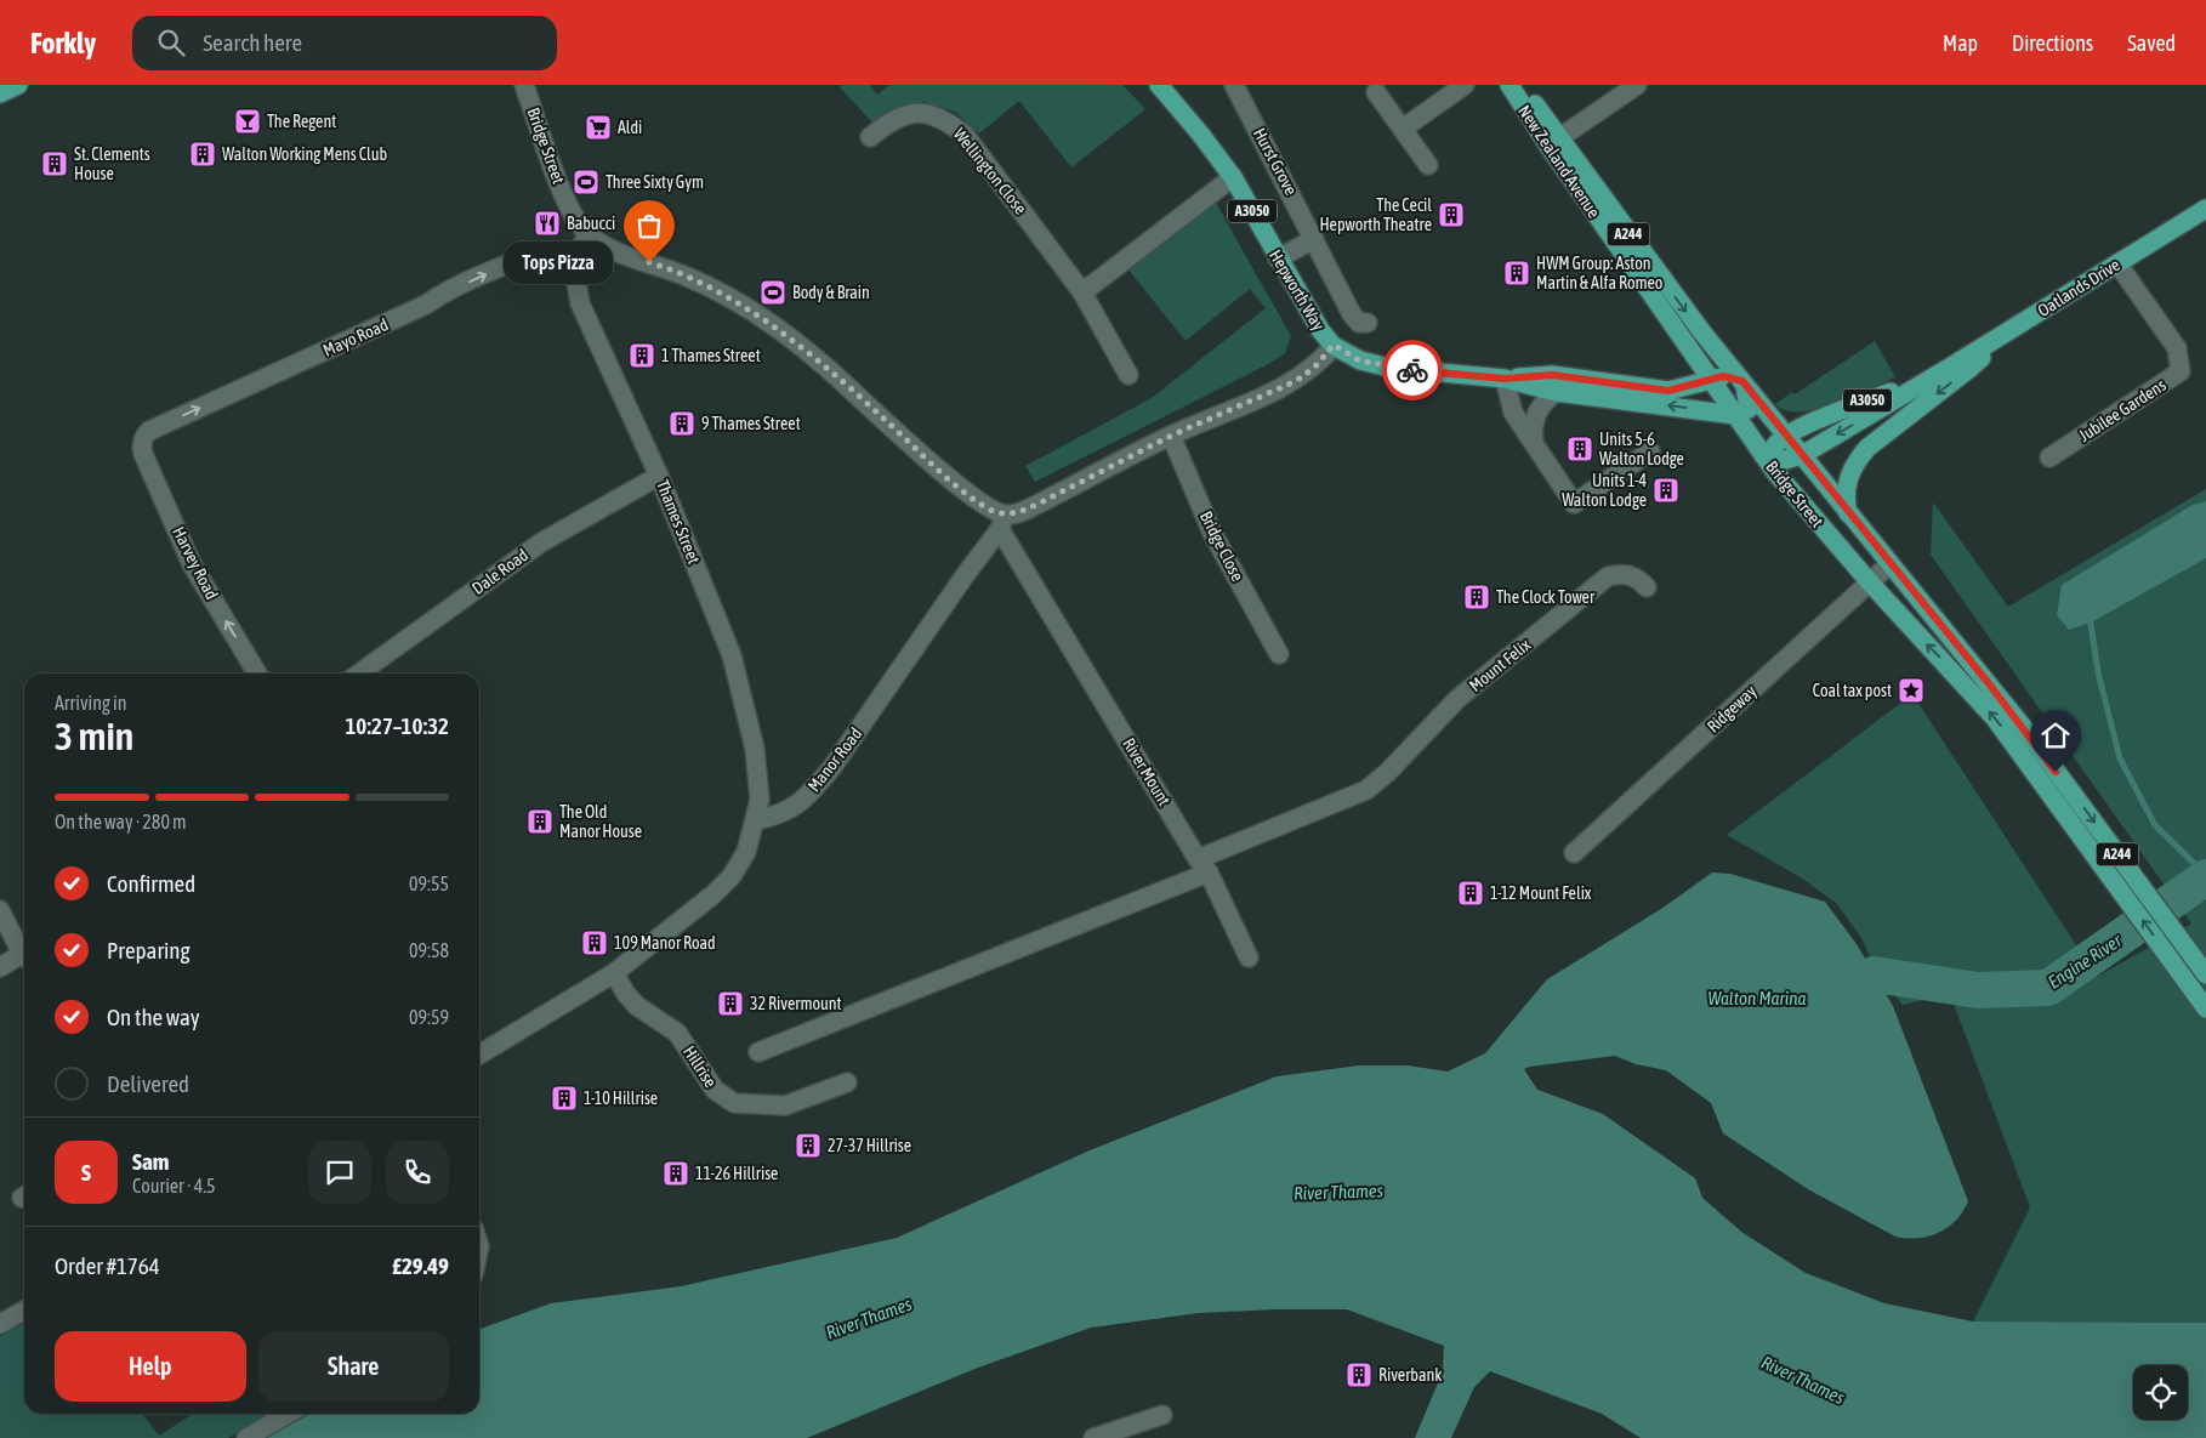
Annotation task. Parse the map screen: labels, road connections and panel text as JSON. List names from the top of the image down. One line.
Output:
{"streets":{"main road":["Bridge Street","New Zealand Avenue","A3050","A244","Oatlands Drive","Hepworth Way"],"street":["Hurst Grove","Wellington Close","Mayo Road","Jubilee Gardens","Thames Street","Bridge Close","Harvey Road","Dale Road","Mount Felix","Ridgeway","Manor Road","River Mount","Hillrise"]},"crossings":[["Bridge Street","New Zealand Avenue"],["Bridge Street","A3050"],["Bridge Street","A244"],["Bridge Street","Oatlands Drive"],["Bridge Street","Thames Street"],["Bridge Street","Ridgeway"],["Bridge Street","Manor Road"],["Bridge Street","River Mount"],["New Zealand Avenue","A3050"],["New Zealand Avenue","Oatlands Drive"],["A3050","Oatlands Drive"],["A3050","Hepworth Way"],["Oatlands Drive","Jubilee Gardens"],["Mayo Road","Thames Street"],["Mayo Road","Harvey Road"],["Thames Street","Dale Road"],["Thames Street","Manor Road"],["Mount Felix","River Mount"],["Manor Road","River Mount"]],"one_way":["Mayo Road","Harvey Road"],"water":["Engine River","Walton Marina","River Thames"],"places":{"bar":["The Regent"],"supermarket":["Aldi"],"building":["Walton Working Mens Club","St. Clements House","The Cecil Hepworth Theatre","HWM Group: Aston Martin & Alfa Romeo","1 Thames Street","9 Thames Street","Units 5-6 Walton Lodge","Units 1-4 Walton Lodge","The Clock Tower","The Old Manor House","1-12 Mount Felix","109 Manor Road","32 Rivermount","1-10 Hillrise","27-37 Hillrise","11-26 Hillrise","Riverbank"],"sports":["Three Sixty Gym","Body & Brain"],"restaurant":["Babucci"],"other":["Tops Pizza"],"place":["Coal tax post"]},"page":{"header":"Forkly","search":"Search here","nav":["Map","Directions","Saved"],"bubble":"Tops Pizza","heading":["3 min","Arriving in","10:27–10:32"],"panel":["Sam","Courier · 4.5","Order #1764","£29.49"],"bar":"On the way · 280 m","list":[["Confirmed","09:55"],["Preparing","09:58"],["On the way","09:59"],"Delivered"],"round":"S","buttons":["Help","Share"]}}
